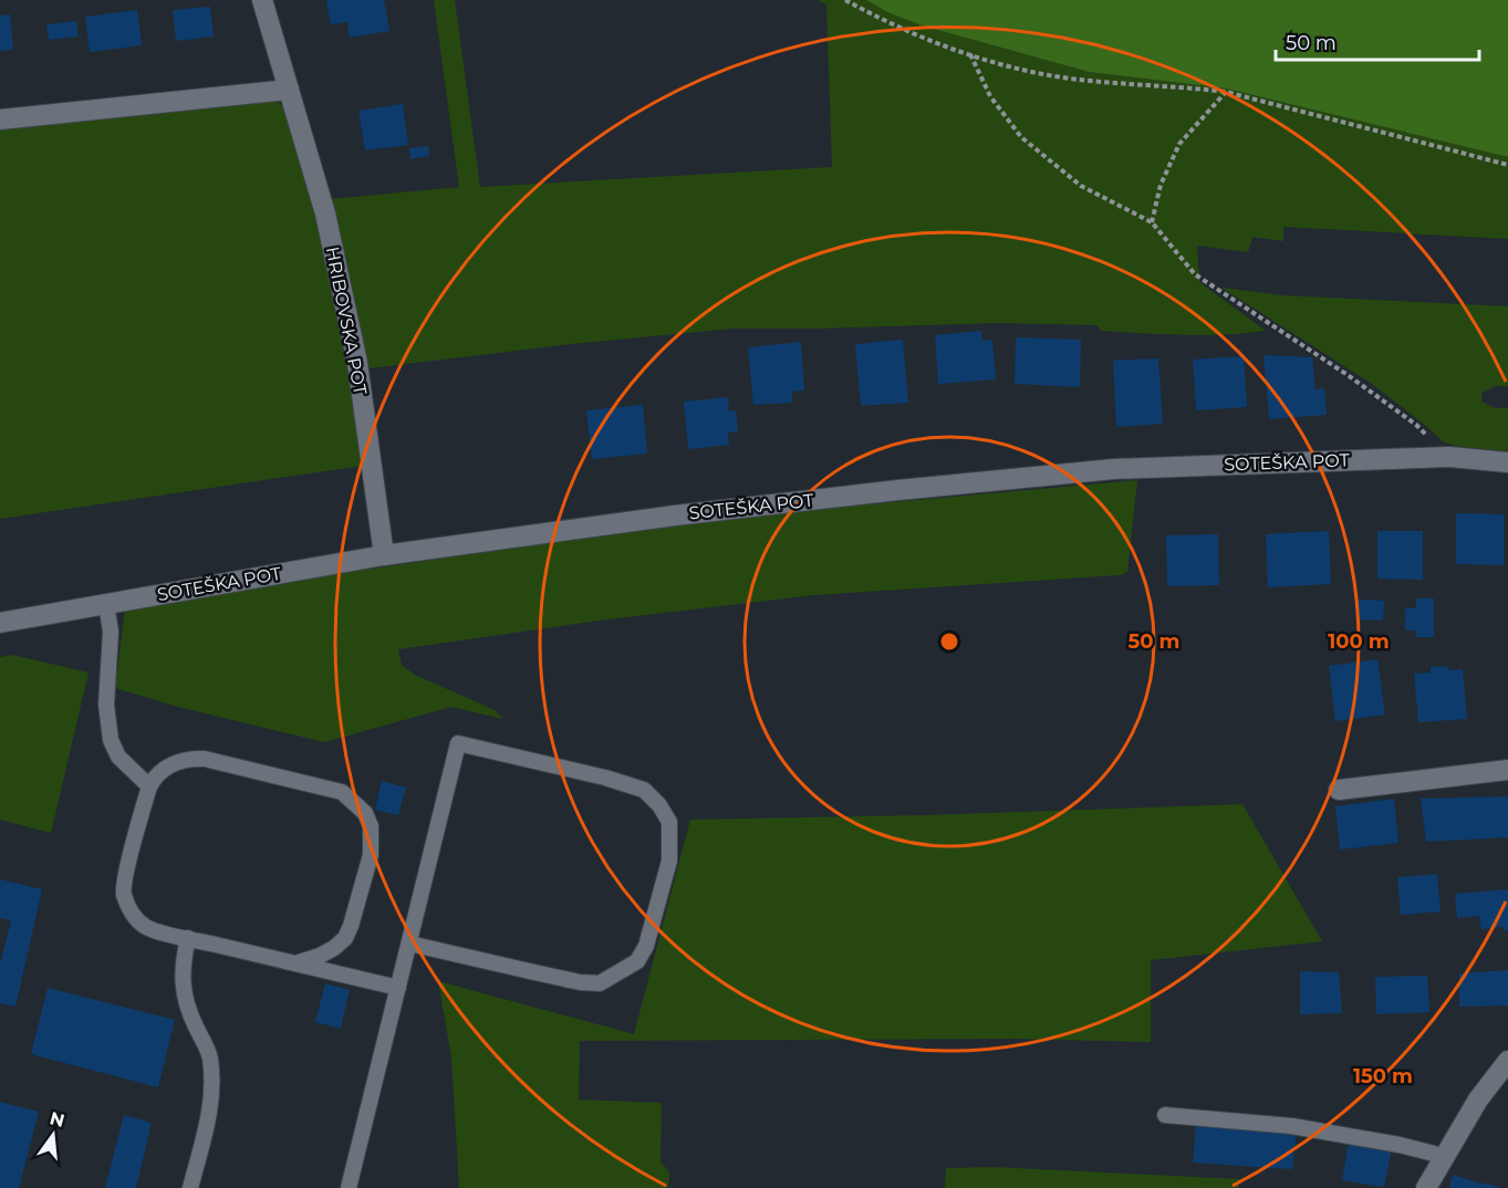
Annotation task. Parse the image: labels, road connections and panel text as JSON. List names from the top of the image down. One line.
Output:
{"streets":{"street":["HRIBOVSKA POT","SOTEŠKA POT"]},"crossings":[["HRIBOVSKA POT","SOTEŠKA POT"]],"scale_bar":"50 m","north":"top","rings":["50 m","100 m","150 m"]}
